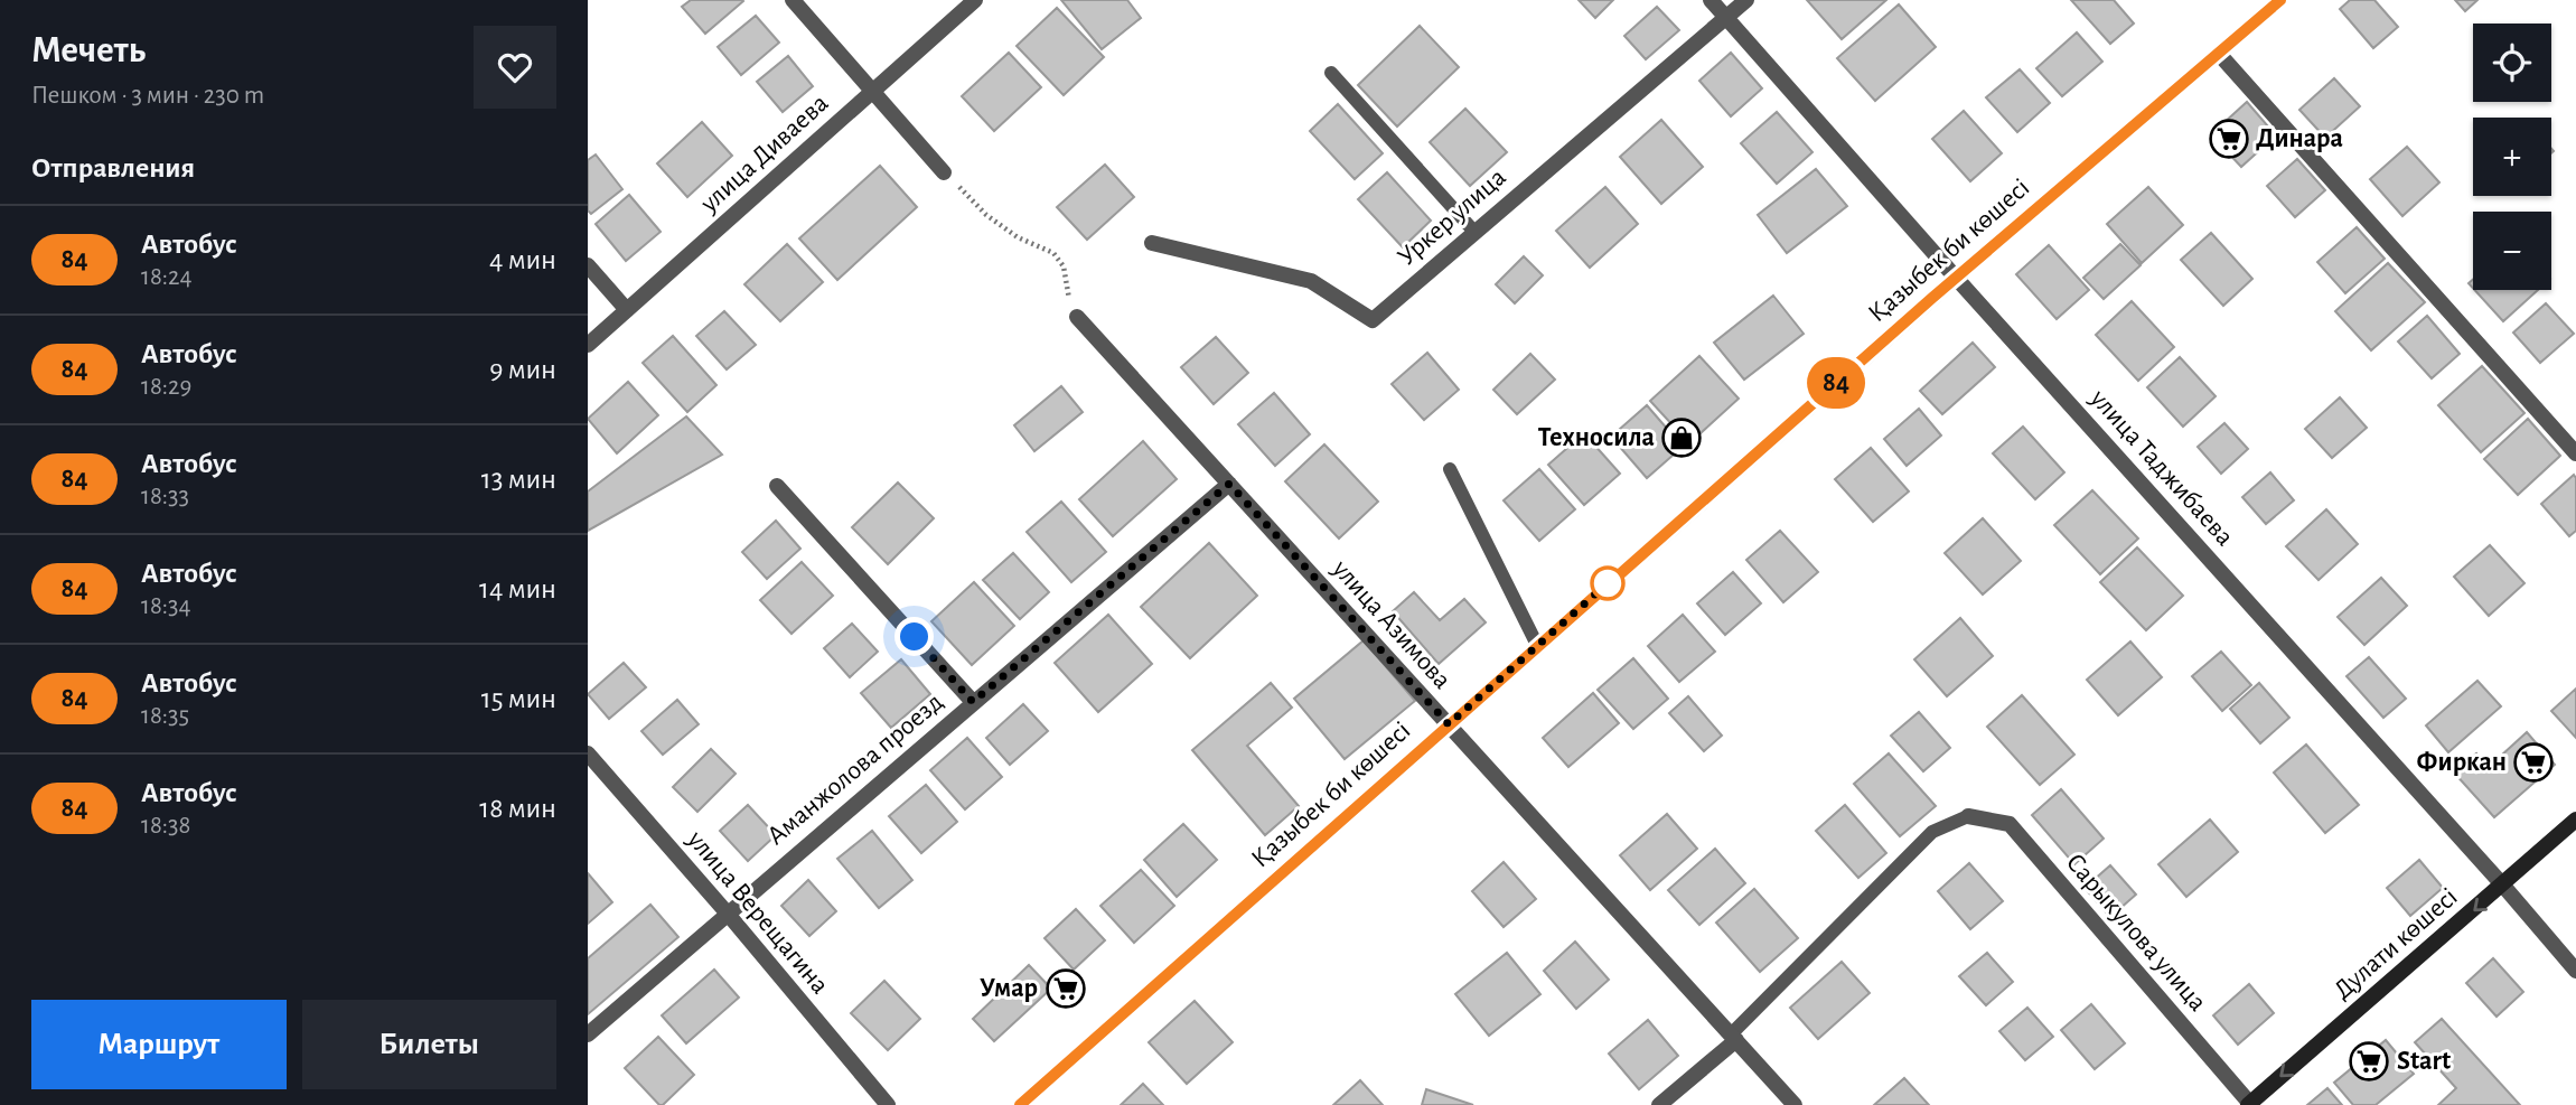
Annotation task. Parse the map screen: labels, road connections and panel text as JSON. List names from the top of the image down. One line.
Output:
{"streets":{"main road":["Қазыбек би көшесі","Дулати көшесі"],"street":["улица Диваева","Уркер улица","улица Таджибаева","улица Азимова","Аманжолова проезд","улица Верещагина","Сарыкулова улица"]},"crossings":[["Уркер улица","улица Таджибаева"],["Қазыбек би көшесі","улица Таджибаева"],["Қазыбек би көшесі","улица Азимова"],["улица Таджибаева","Дулати көшесі"],["улица Азимова","Аманжолова проезд"],["Аманжолова проезд","улица Верещагина"],["Сарыкулова улица","Дулати көшесі"]],"one_way":["Дулати көшесі"],"places":{"supermarket":["Динара","Фиркан","Умар","Start"],"shop":["Техносила"]},"lines":["bus line 84"],"page":{"heading":[["Мечеть","Пешком · 3 мин · 230 m"],"Отправления"],"on_map":"84","map_buttons":["+","−"],"list":[{"mark":"84","name":"Автобус","note":"18:24","value":"4 мин"},{"mark":"84","name":"Автобус","note":"18:29","value":"9 мин"},{"mark":"84","name":"Автобус","note":"18:33","value":"13 мин"},{"mark":"84","name":"Автобус","note":"18:34","value":"14 мин"},{"mark":"84","name":"Автобус","note":"18:35","value":"15 мин"},{"mark":"84","name":"Автобус","note":"18:38","value":"18 мин"}],"buttons":["Маршрут","Билеты"]}}
